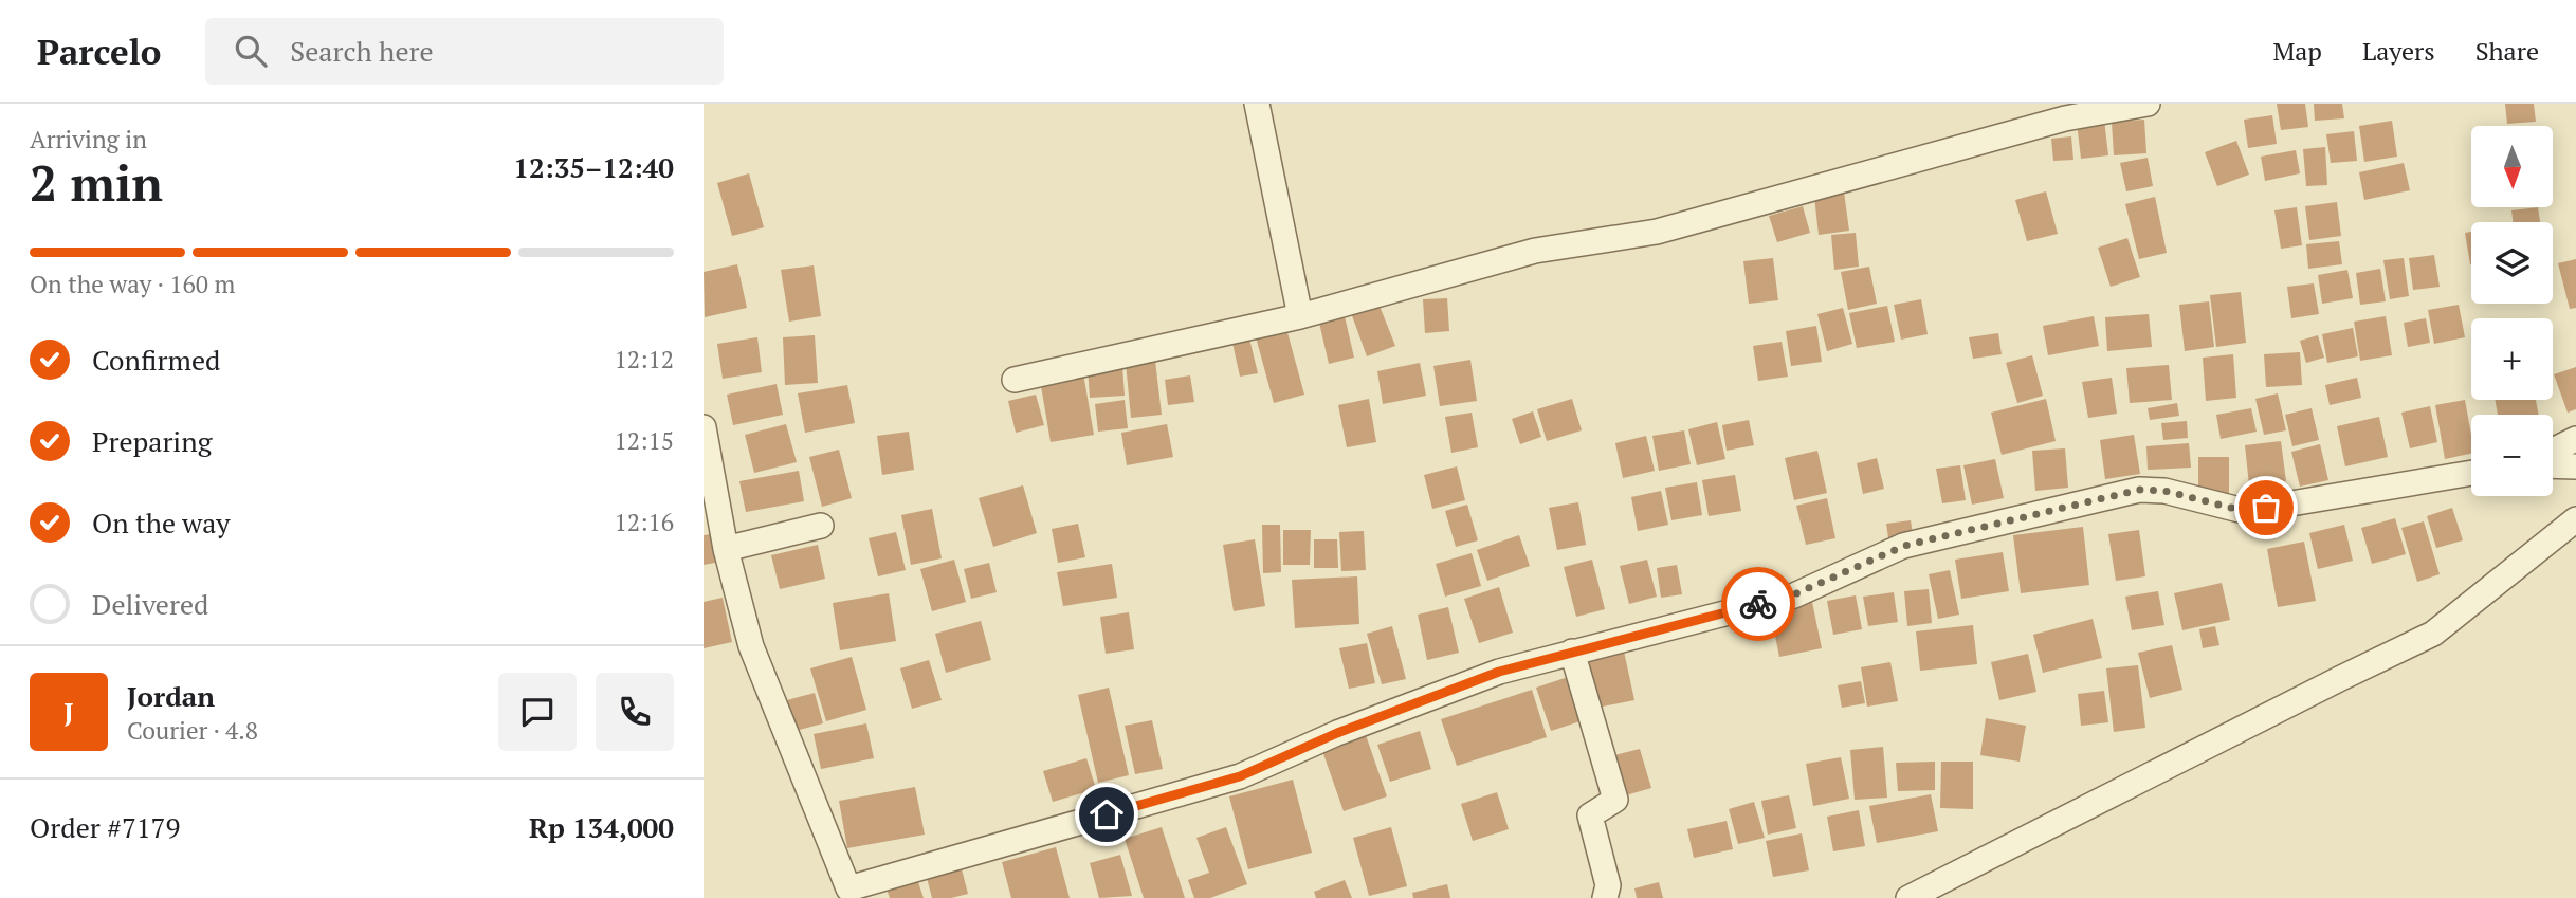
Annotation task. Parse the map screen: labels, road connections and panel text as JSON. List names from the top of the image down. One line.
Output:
{"north":"bottom","page":{"header":"Parcelo","search":"Search here","nav":["Map","Layers","Share"],"heading":["2 min","Arriving in","12:35–12:40"],"panel":["Jordan","Courier · 4.8","Order #7179","Rp 134,000"],"map_buttons":["+","−"],"bar":"On the way · 160 m","list":[["Confirmed","12:12"],["Preparing","12:15"],["On the way","12:16"],"Delivered"],"round":"J"}}
